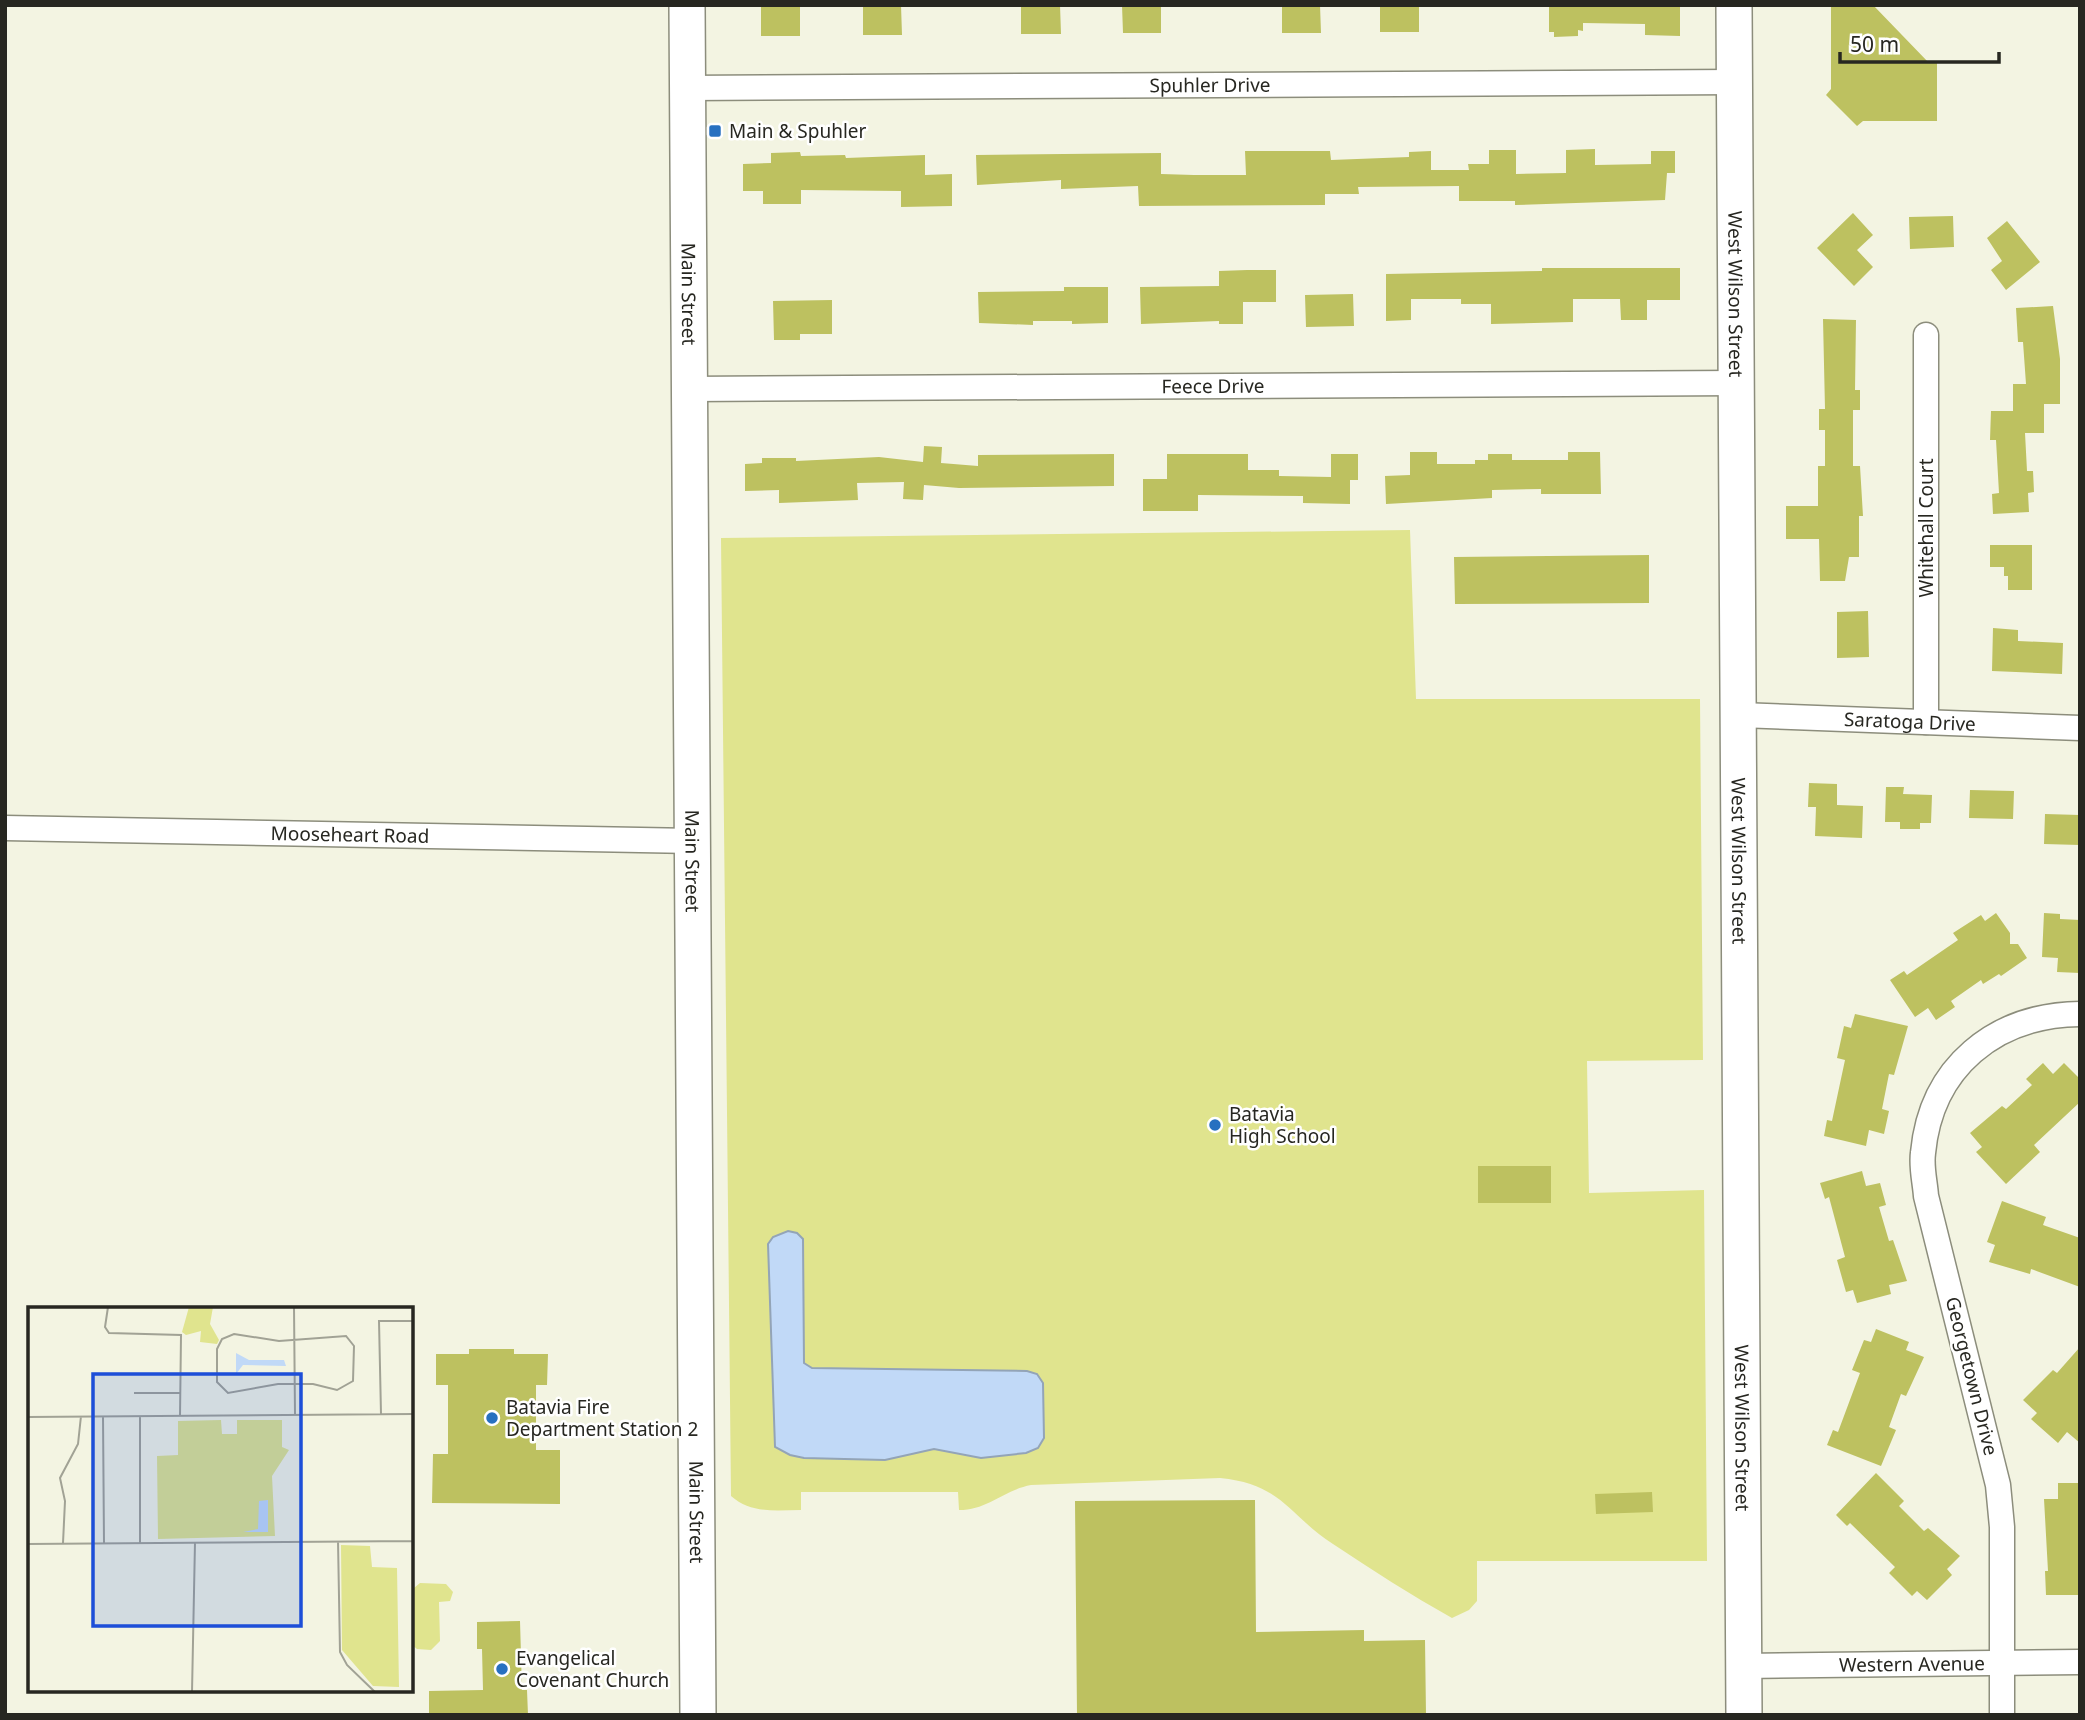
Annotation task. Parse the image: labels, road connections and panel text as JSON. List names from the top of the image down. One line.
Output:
{"streets":{"main road":["Main Street","West Wilson Street"],"street":["Spuhler Drive","Feece Drive","Whitehall Court","Saratoga Drive","Mooseheart Road","Georgetown Drive","Western Avenue"]},"crossings":[["Spuhler Drive","Main Street"],["Spuhler Drive","West Wilson Street"],["Main Street","Feece Drive"],["Main Street","Mooseheart Road"],["West Wilson Street","Feece Drive"],["West Wilson Street","Saratoga Drive"],["West Wilson Street","Western Avenue"],["Whitehall Court","Saratoga Drive"],["Georgetown Drive","Western Avenue"]],"places":{"transit":["Main & Spuhler"],"other":["Batavia High School","Batavia Fire Department Station 2","Evangelical Covenant Church"]},"scale_bar":"50 m"}
